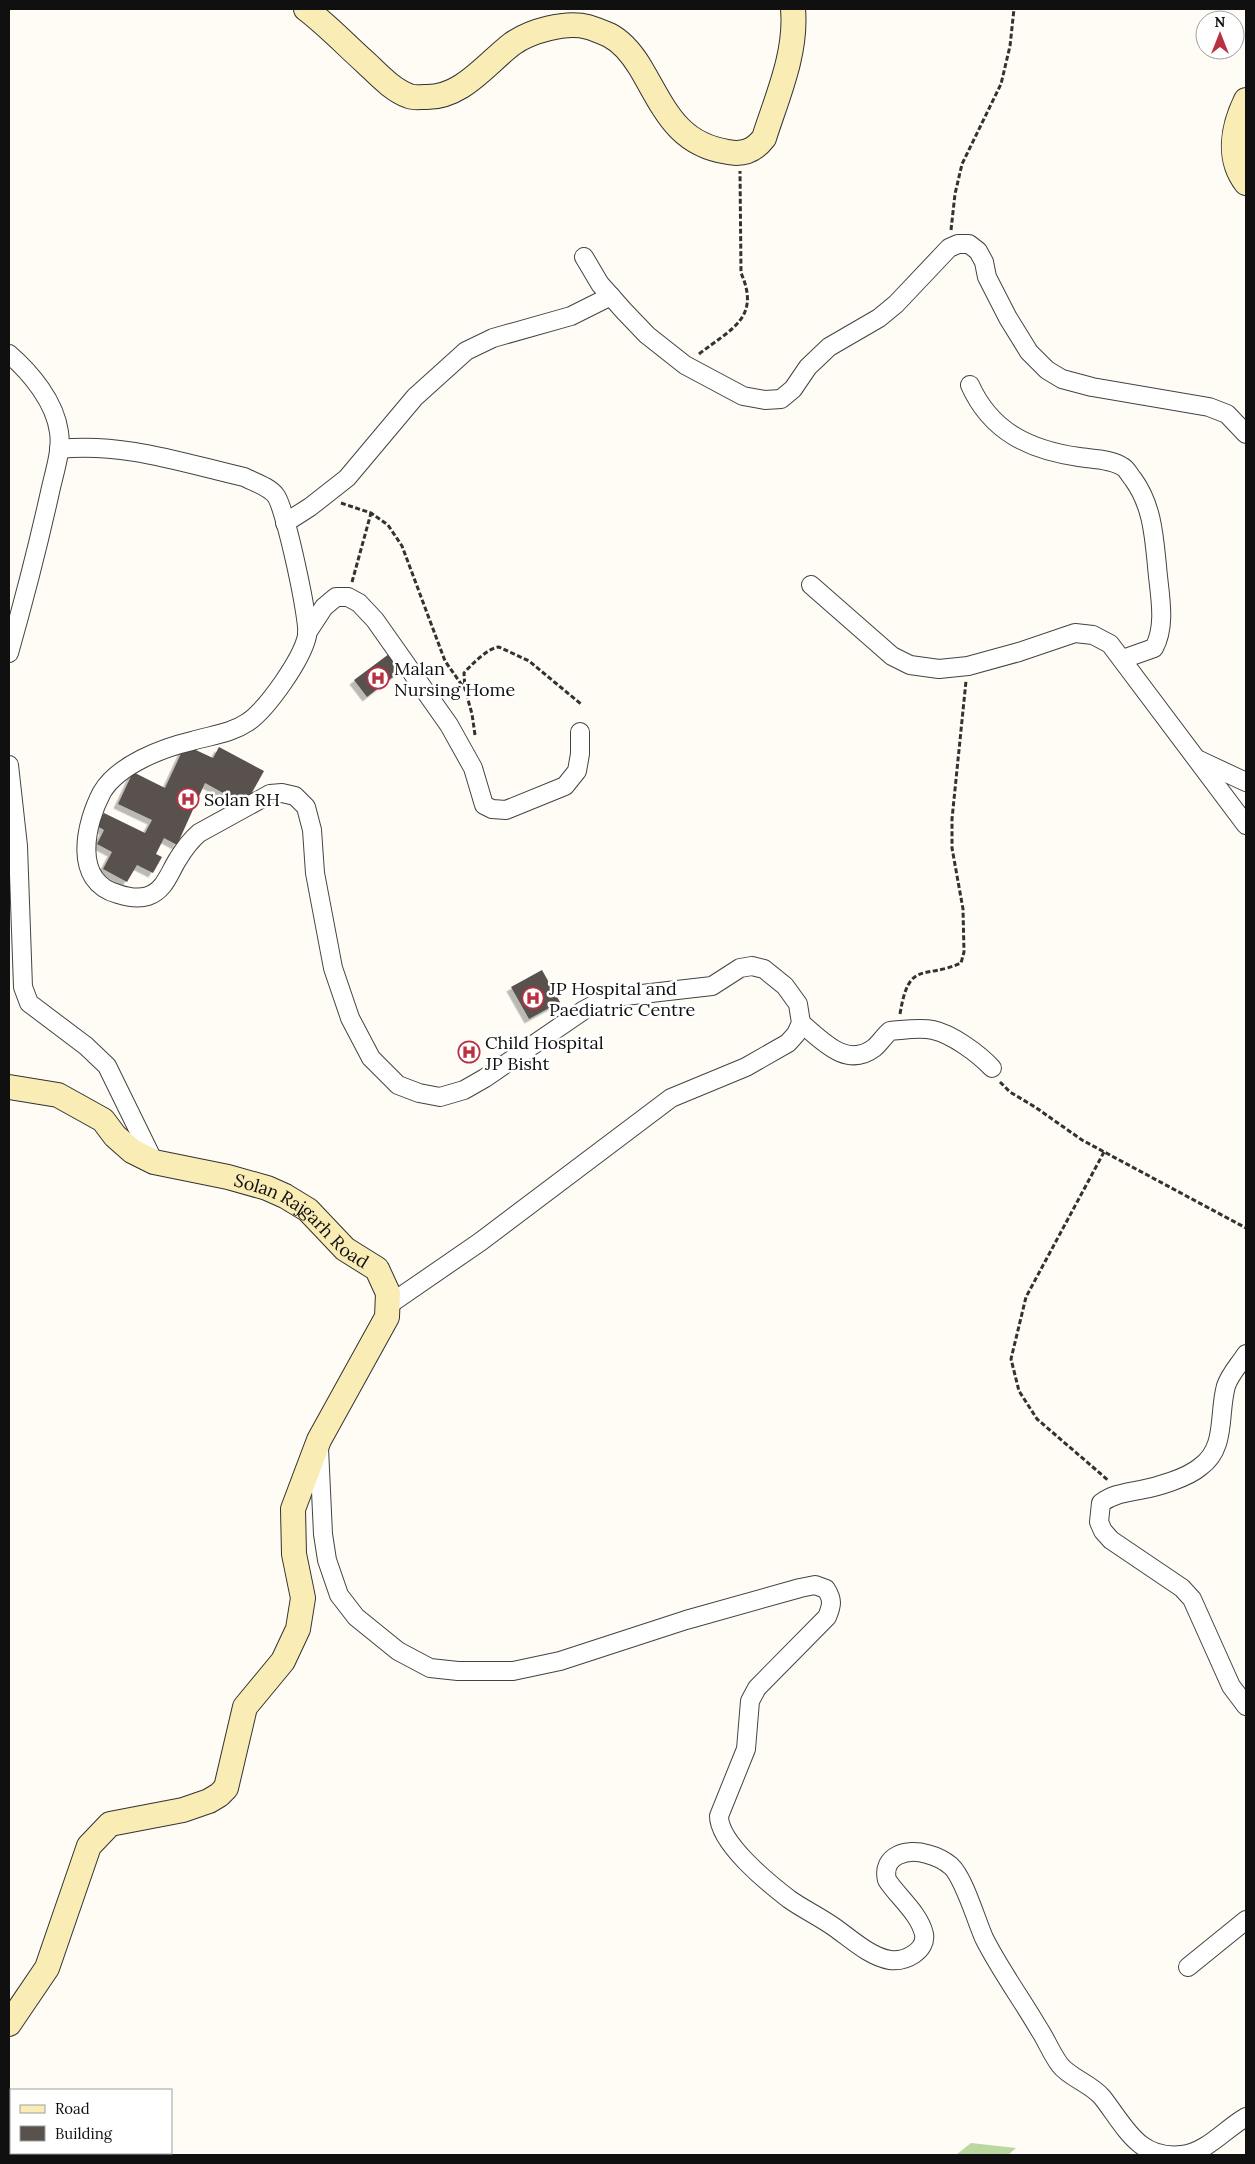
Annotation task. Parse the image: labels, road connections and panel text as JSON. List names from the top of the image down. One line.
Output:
{"streets":{"main road":["Solan Rajgarh Road"]},"places":{"hospital":["Malan Nursing Home","Solan RH","JP Hospital and Paediatric Centre","Child Hospital JP Bisht"]},"legend":["Road","Building"],"north":"top"}
